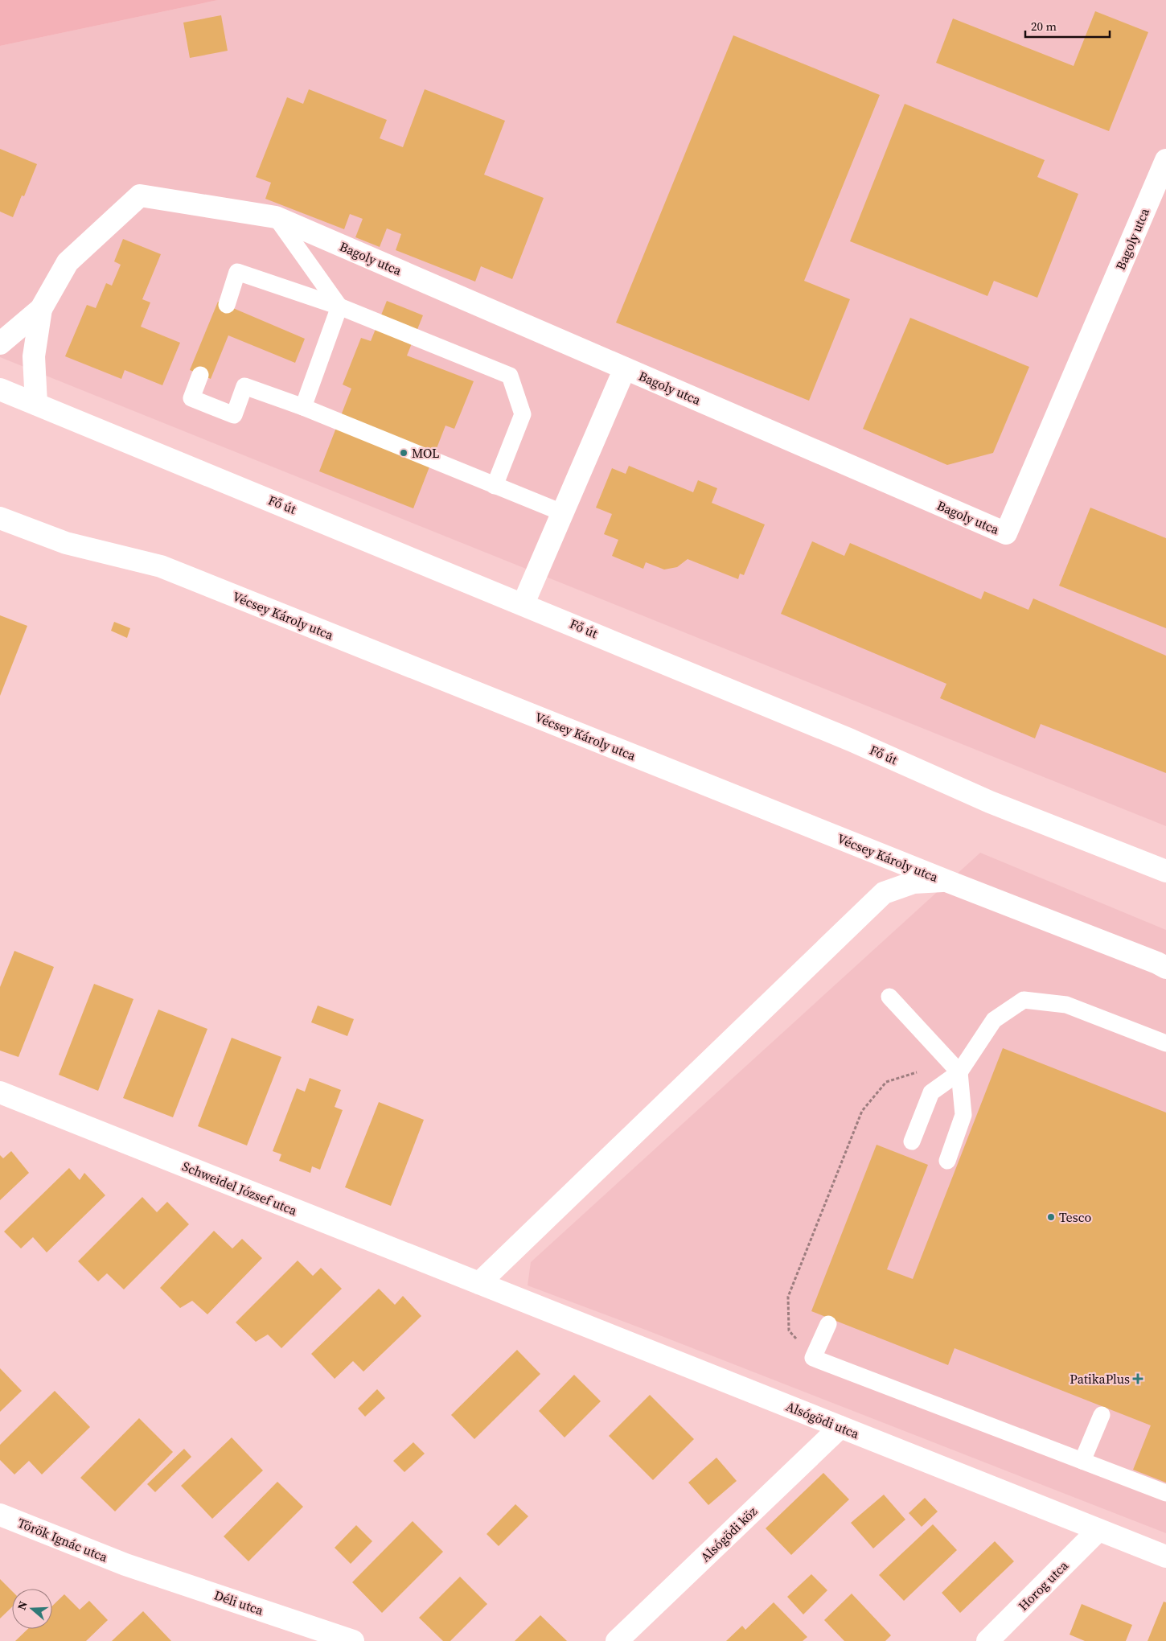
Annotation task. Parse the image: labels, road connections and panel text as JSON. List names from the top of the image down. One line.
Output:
{"streets":{"street":["Bagoly utca","Fő út","Vécsey Károly utca","Schweidel József utca","Alsógödi utca","Alsógödi köz","Török Ignác utca","Horog utca","Déli utca"]},"crossings":[["Schweidel József utca","Alsógödi utca"],["Alsógödi utca","Alsógödi köz"],["Alsógödi utca","Horog utca"],["Török Ignác utca","Déli utca"]],"places":{"other":["MOL","Tesco"],"health":["PatikaPlus"]},"scale_bar":"20 m","north":"left"}
